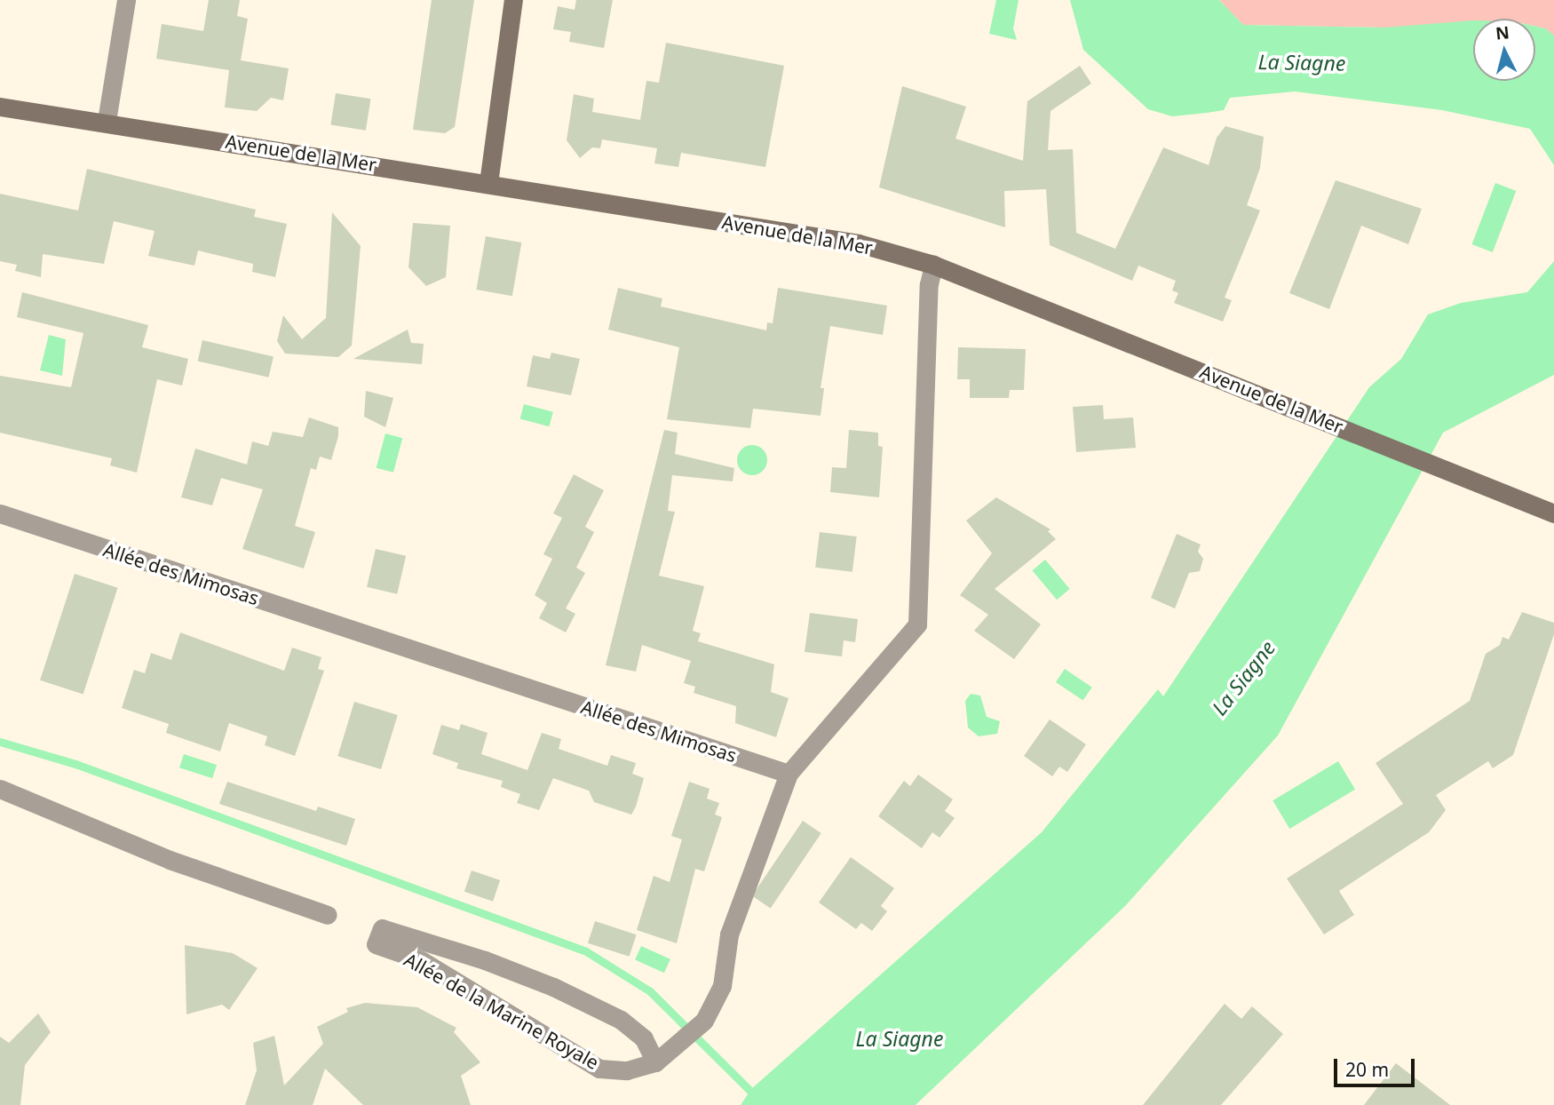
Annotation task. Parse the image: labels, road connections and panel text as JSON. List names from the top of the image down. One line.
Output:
{"streets":{"main road":["Avenue de la Mer"],"street":["Allée des Mimosas","Allée de la Marine Royale"]},"crossings":[["Allée des Mimosas","Allée de la Marine Royale"]],"water":["La Siagne"],"scale_bar":"20 m","north":"top"}
